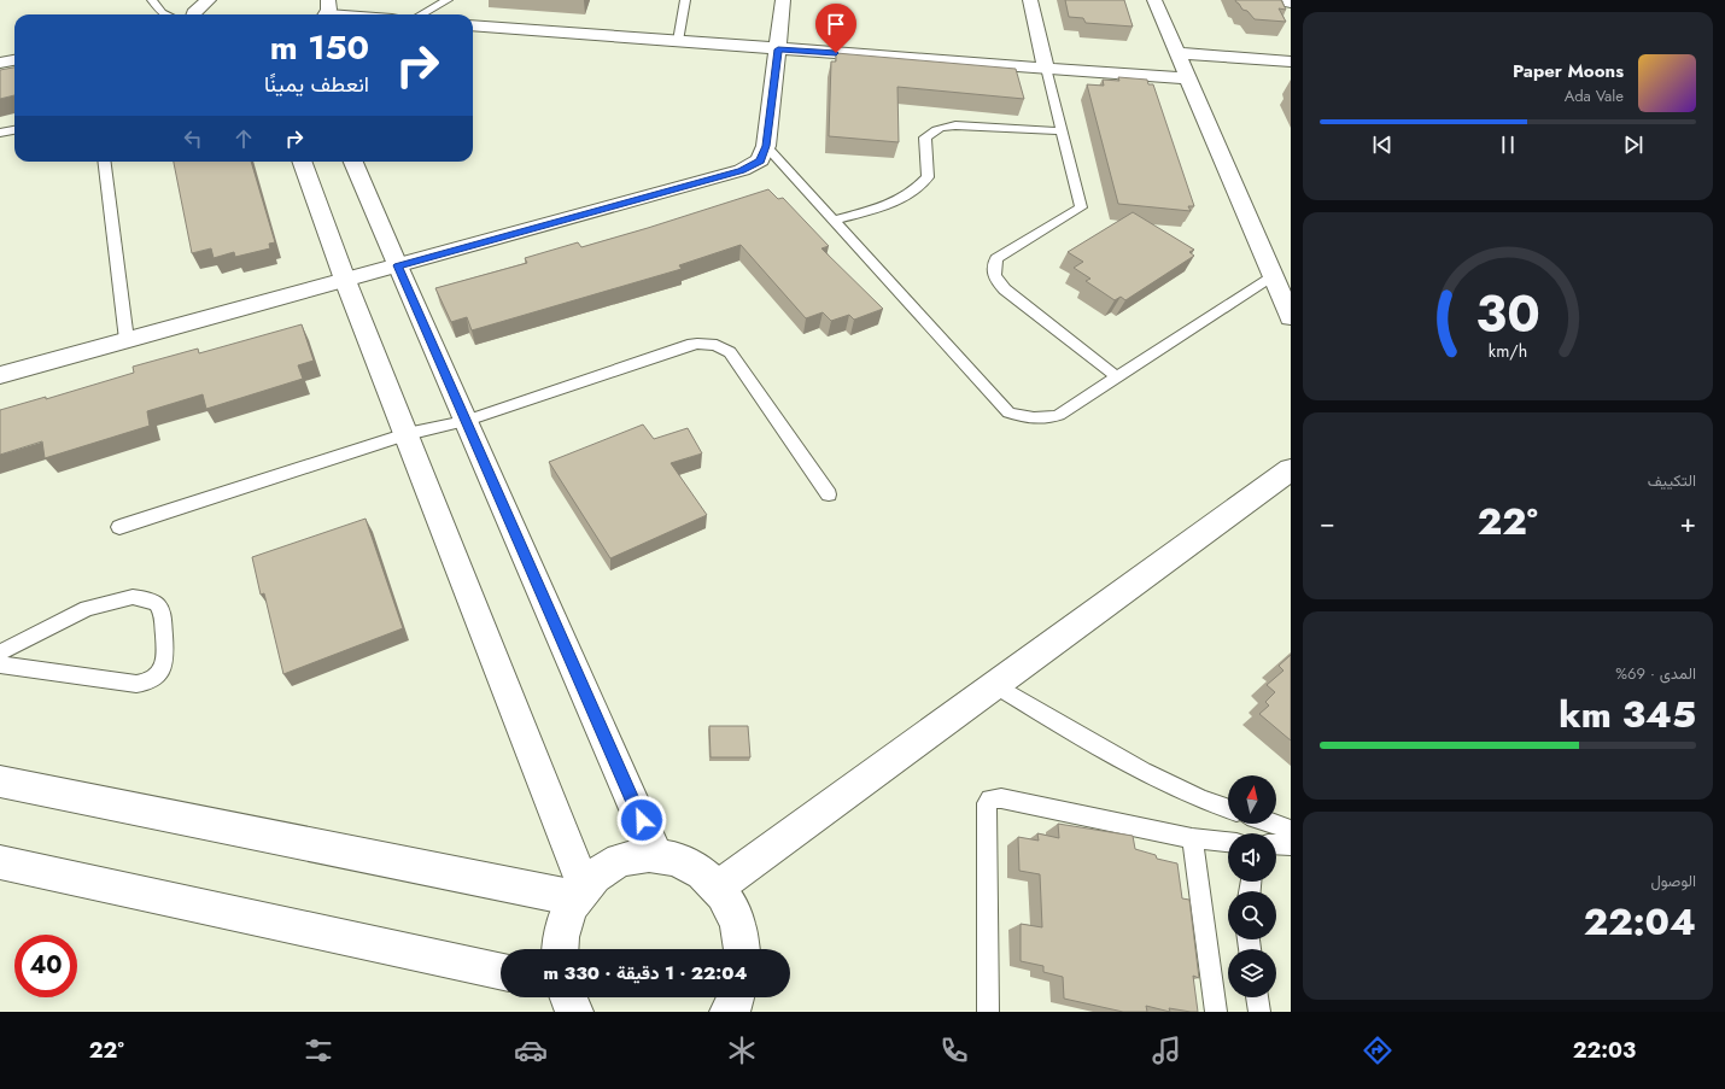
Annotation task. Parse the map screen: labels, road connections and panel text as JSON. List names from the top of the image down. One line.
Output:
{"north":"top","page":{"turn":["150 m","انعطف يمينًا"],"song":["Paper Moons","Ada Vale"],"tile":["التكييف",["المدى · 69%","345 km"],["الوصول","22:04"]],"heat":["−","22°","+"],"limit":"40","trip":"22:04 · 1 دقيقة · 330 m","tabs":["22:03","22°"],"gauge":["30","km/h"]}}
